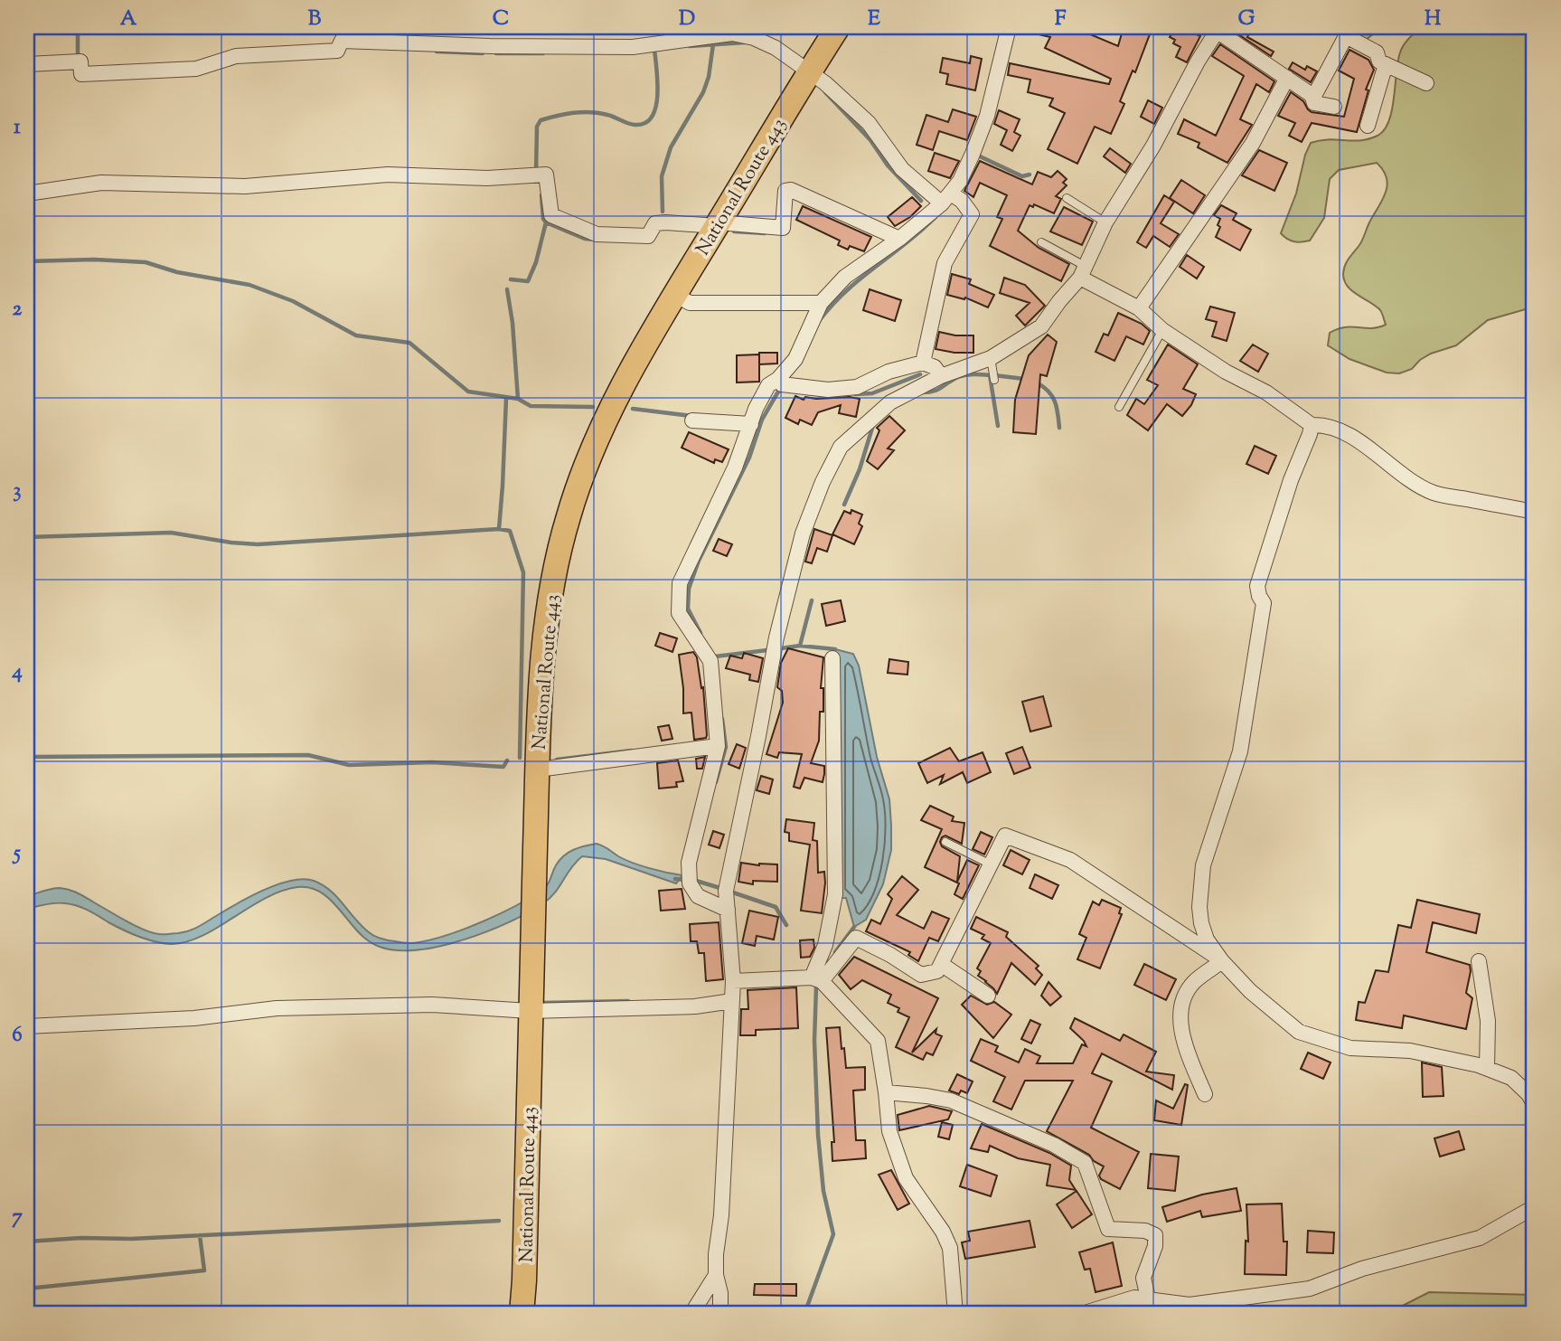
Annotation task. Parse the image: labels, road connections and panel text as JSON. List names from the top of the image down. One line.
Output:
{"streets":{"highway":["National Route 443"]},"grid":{"columns":["A","B","C","D","E","F","G","H"],"rows":["1","2","3","4","5","6","7"]}}
